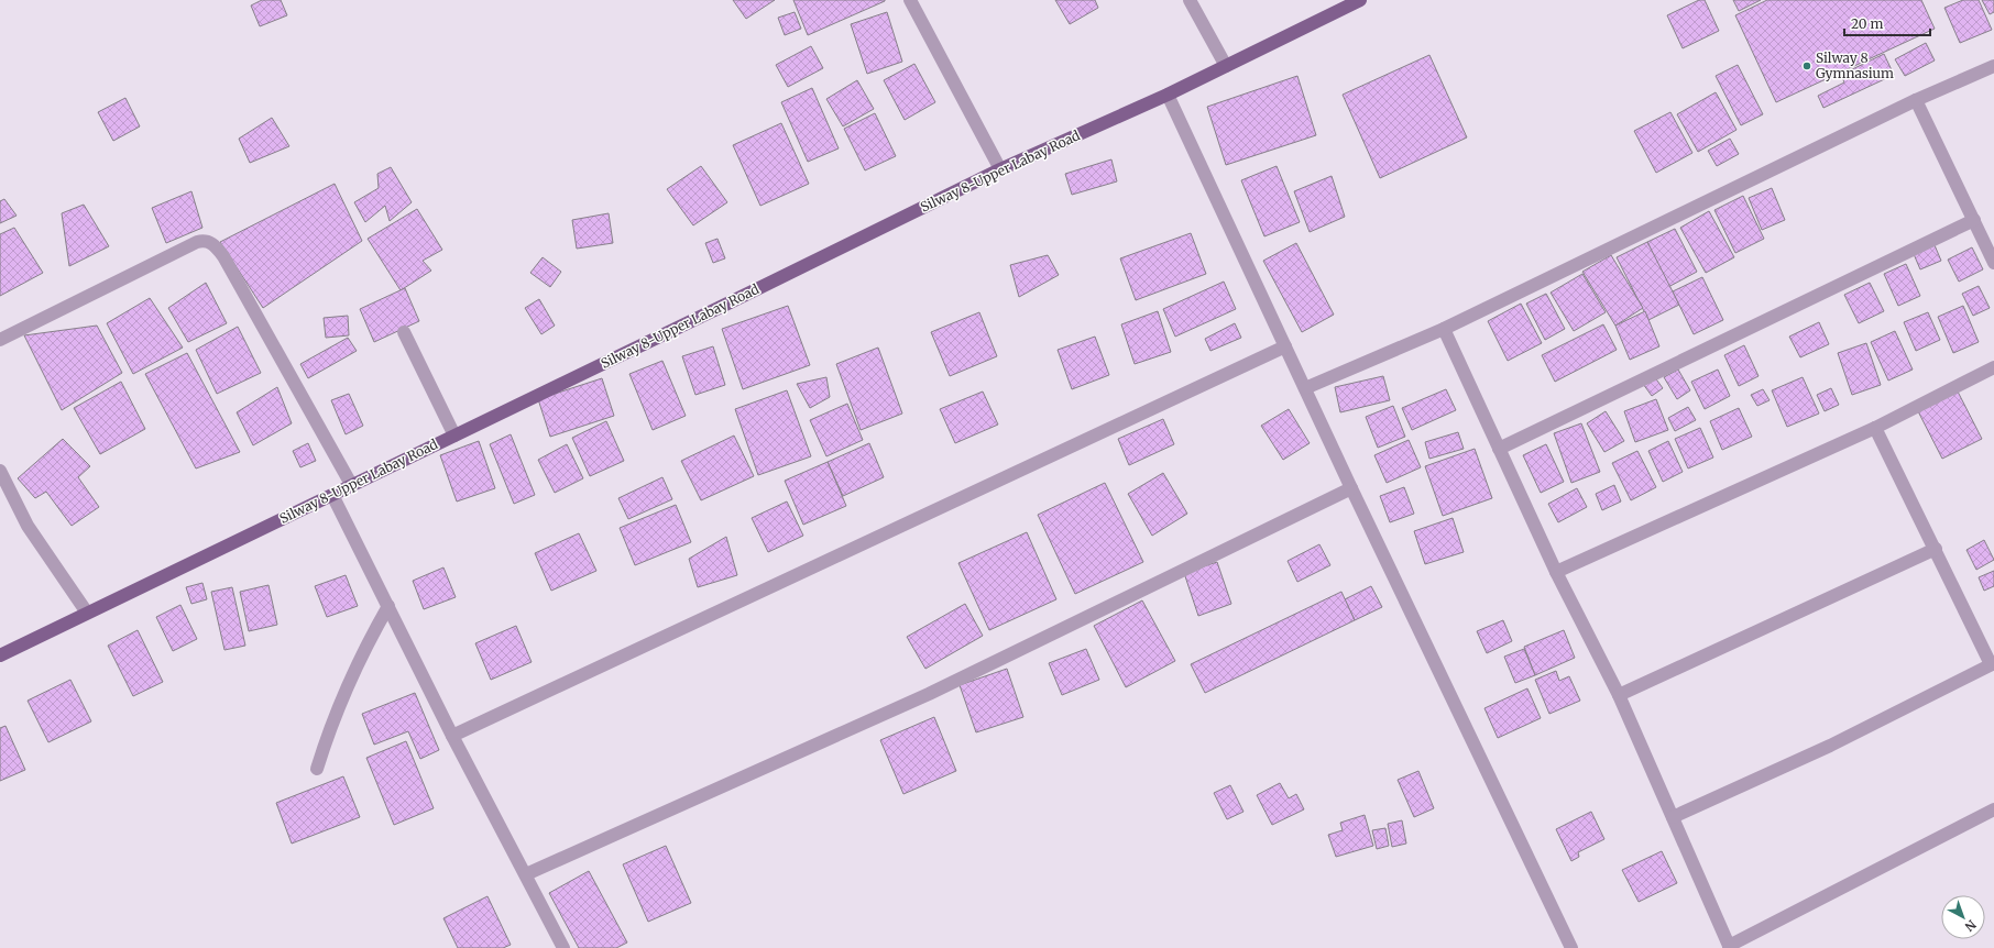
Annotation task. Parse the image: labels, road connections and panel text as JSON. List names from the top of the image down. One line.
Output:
{"streets":{"main road":["Silway 8-Upper Labay Road"]},"places":["Silway 8 Gymnasium"],"scale_bar":"20 m","north":"bottom right"}
